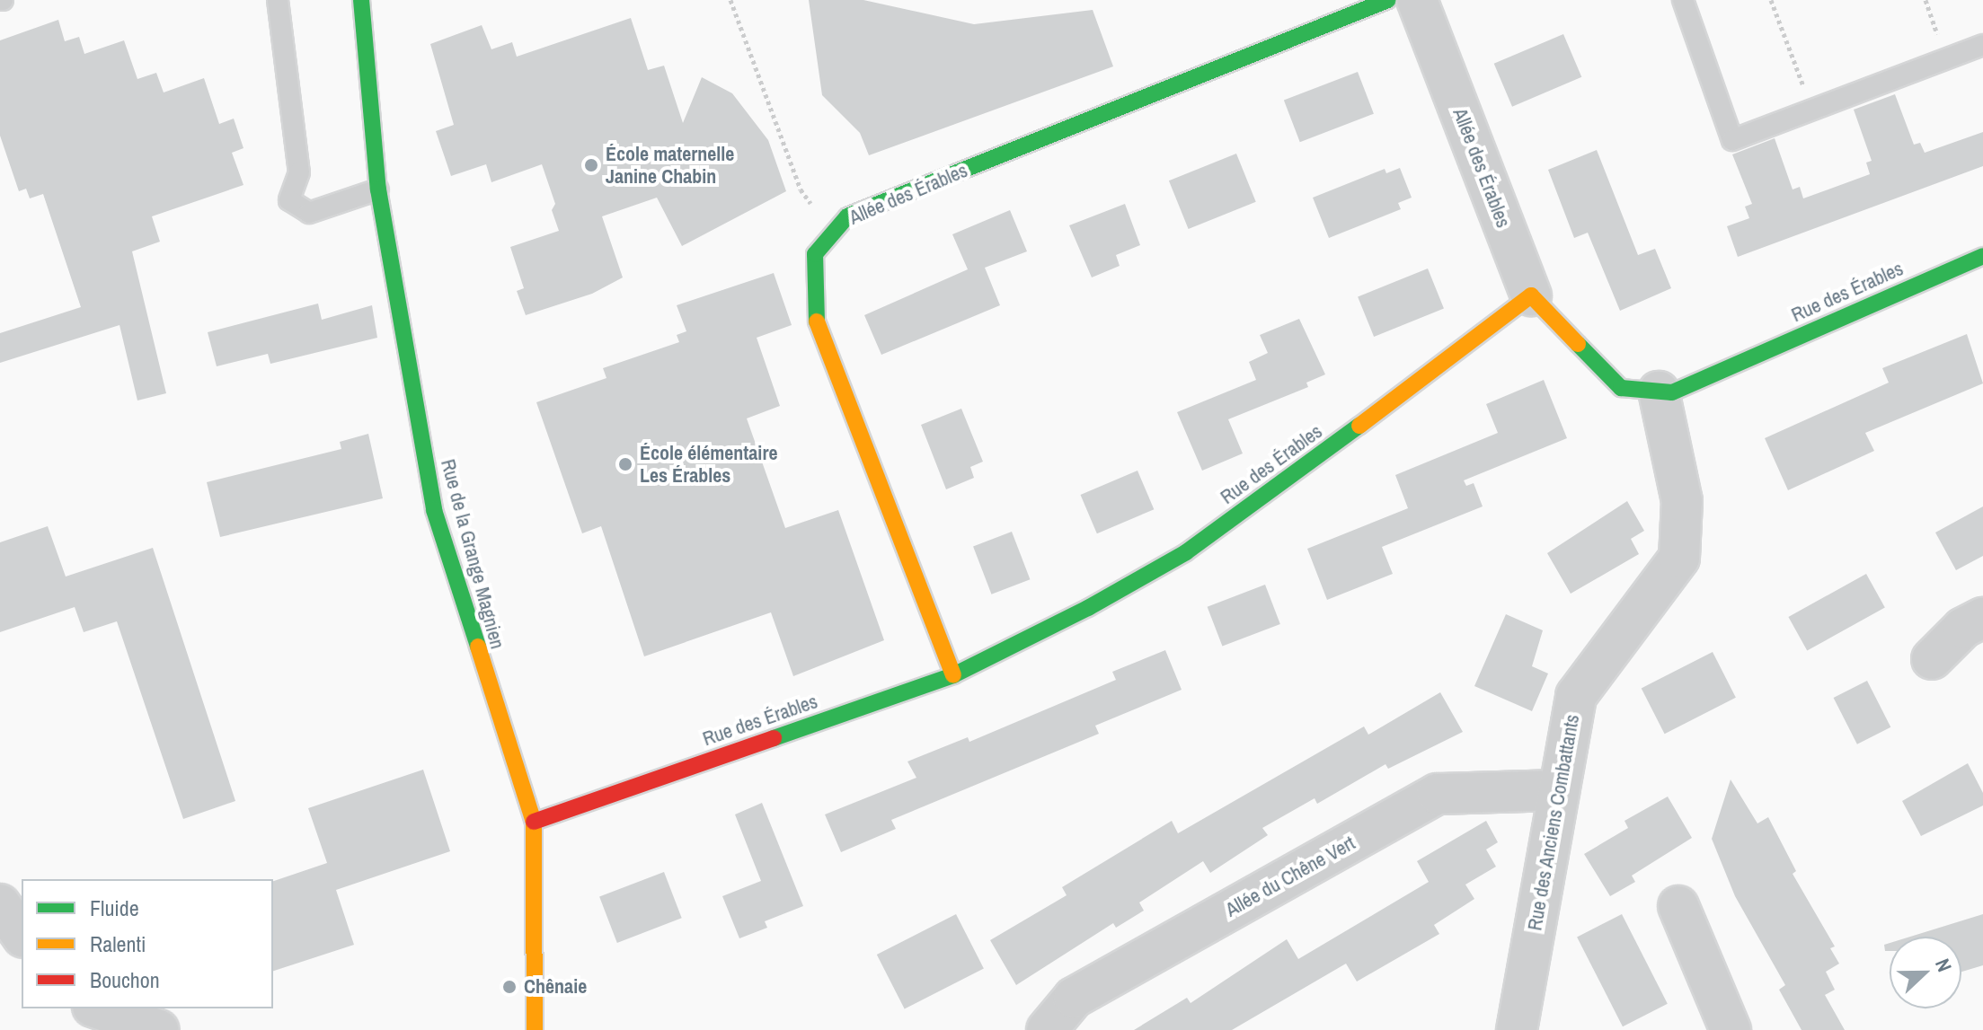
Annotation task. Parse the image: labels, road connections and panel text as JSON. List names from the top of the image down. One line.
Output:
{"streets":{"street":["Allée des Érables","Rue des Érables","Rue de la Grange Magnien","Rue des Anciens Combattants","Allée du Chêne Vert"]},"crossings":[["Allée des Érables","Rue des Érables"],["Rue des Érables","Rue de la Grange Magnien"],["Rue des Érables","Rue des Anciens Combattants"],["Rue des Anciens Combattants","Allée du Chêne Vert"]],"places":["École maternelle Janine Chabin","École élémentaire Les Érables","Chênaie"],"legend":["Fluide","Ralenti","Bouchon"],"north":"right"}
